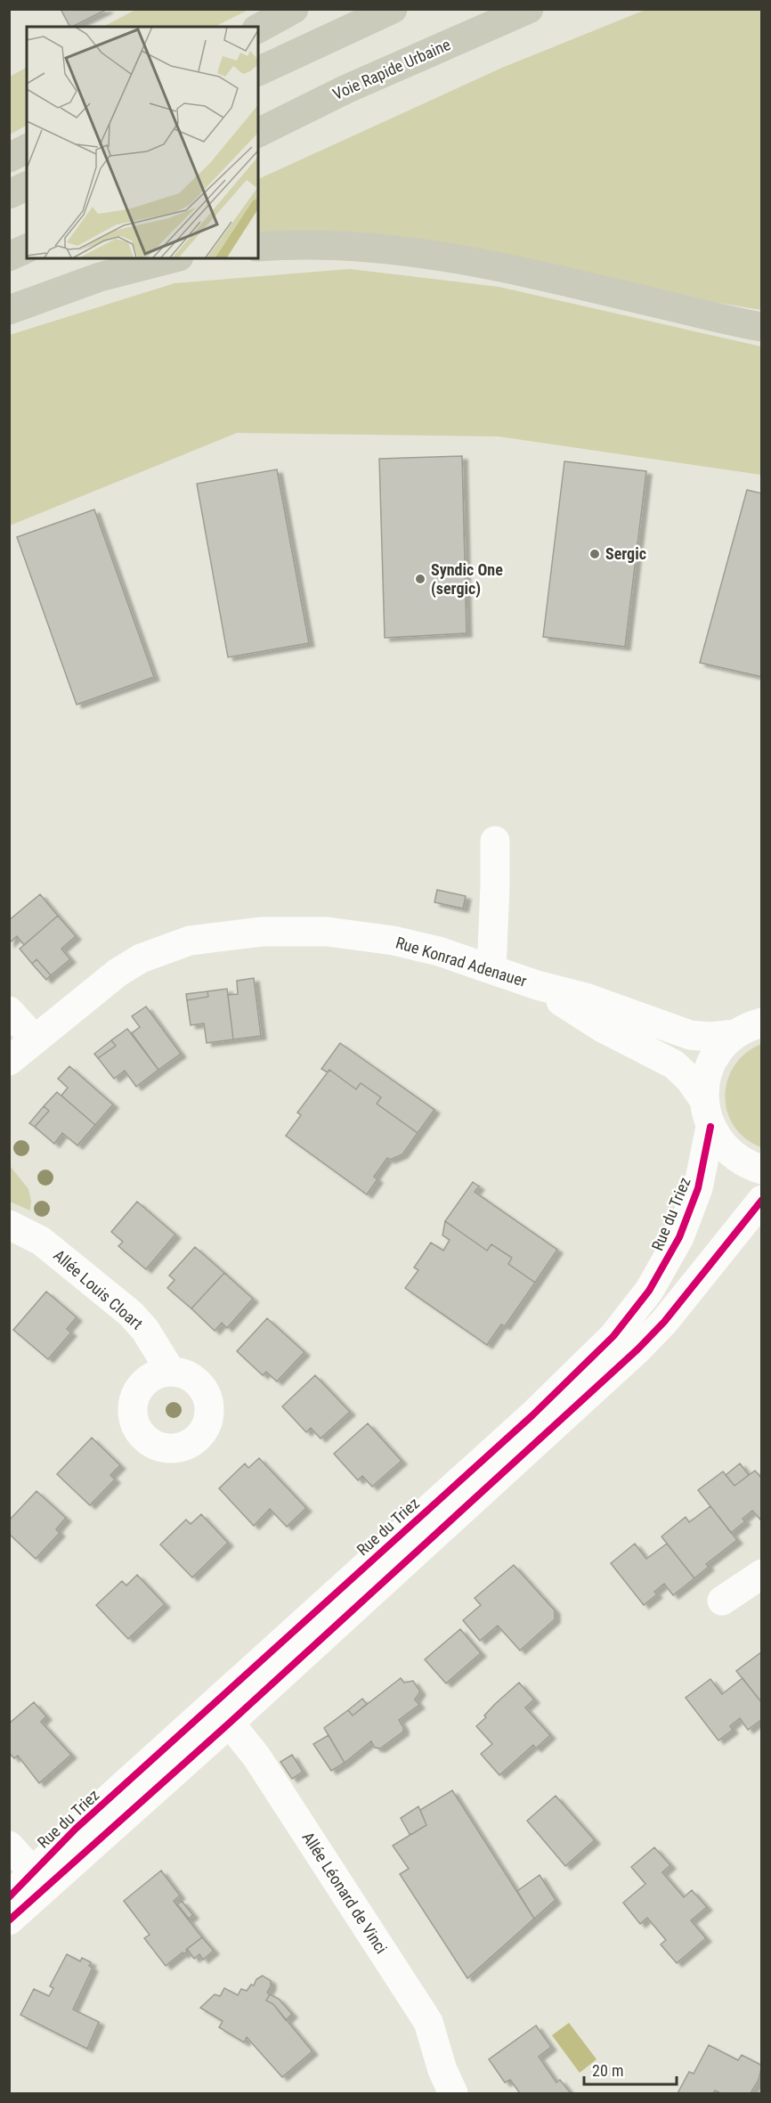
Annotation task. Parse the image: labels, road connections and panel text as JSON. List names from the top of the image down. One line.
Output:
{"streets":{"highway":["Voie Rapide Urbaine"],"street":["Rue Konrad Adenauer","Rue du Triez","Allée Louis Cloart","Allée Léonard de Vinci"]},"crossings":[["Rue Konrad Adenauer","Rue du Triez"],["Rue du Triez","Allée Léonard de Vinci"]],"places":["Sergic","Syndic One (sergic)"],"scale_bar":"20 m"}
